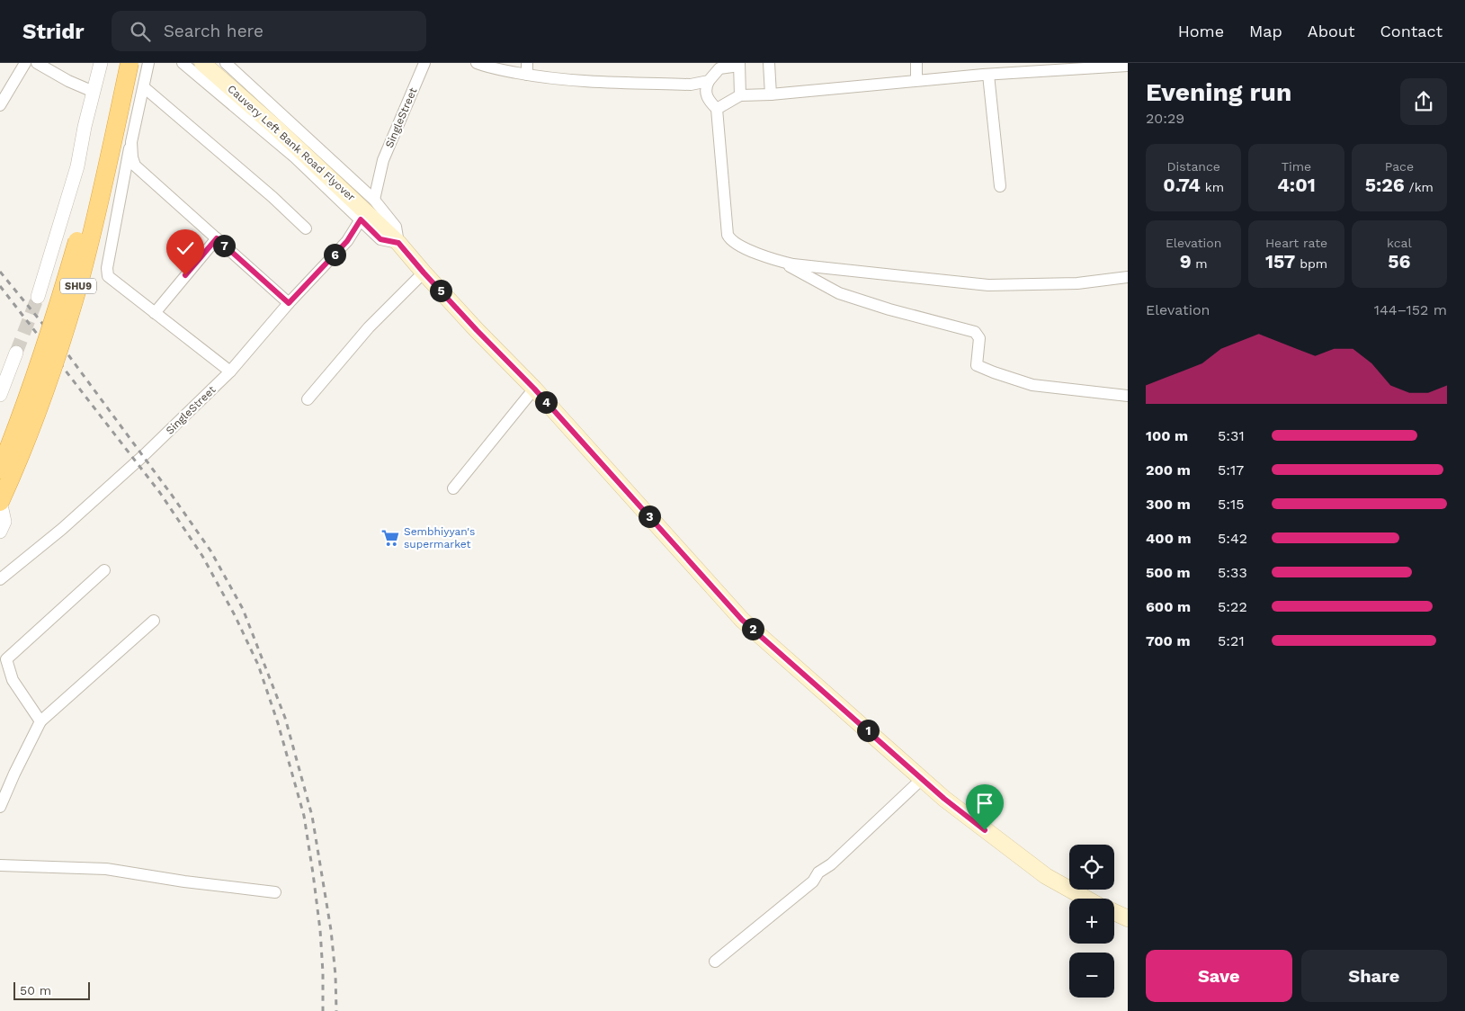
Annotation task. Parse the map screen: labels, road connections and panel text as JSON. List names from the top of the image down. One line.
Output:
{"streets":{"highway":["SHU9"],"main road":["Cauvery Left Bank Road Flyover"],"street":["SingleStreet"]},"places":{"supermarket":["Sembhiyyan's supermarket"]},"scale_bar":"50 m","page":{"header":"Stridr","search":"Search here","nav":["Home","Map","About","Contact"],"heading":["Evening run","20:29"],"stats":[["Distance","0.74 km"],["Time","4:01"],["Pace","5:26 /km"],["Elevation","9 m"],["Heart rate","157 bpm"],["kcal","56"]],"pins":["7","6","5","4","3","2","1"],"chart":["Elevation","144–152 m"],"list":[{"name":"100 m","note":"5:31"},{"name":"200 m","note":"5:17"},{"name":"300 m","note":"5:15"},{"name":"400 m","note":"5:42"},{"name":"500 m","note":"5:33"},{"name":"600 m","note":"5:22"},{"name":"700 m","note":"5:21"}],"map_buttons":["+","−"],"buttons":["Save","Share"],"scale":"50 m"}}
